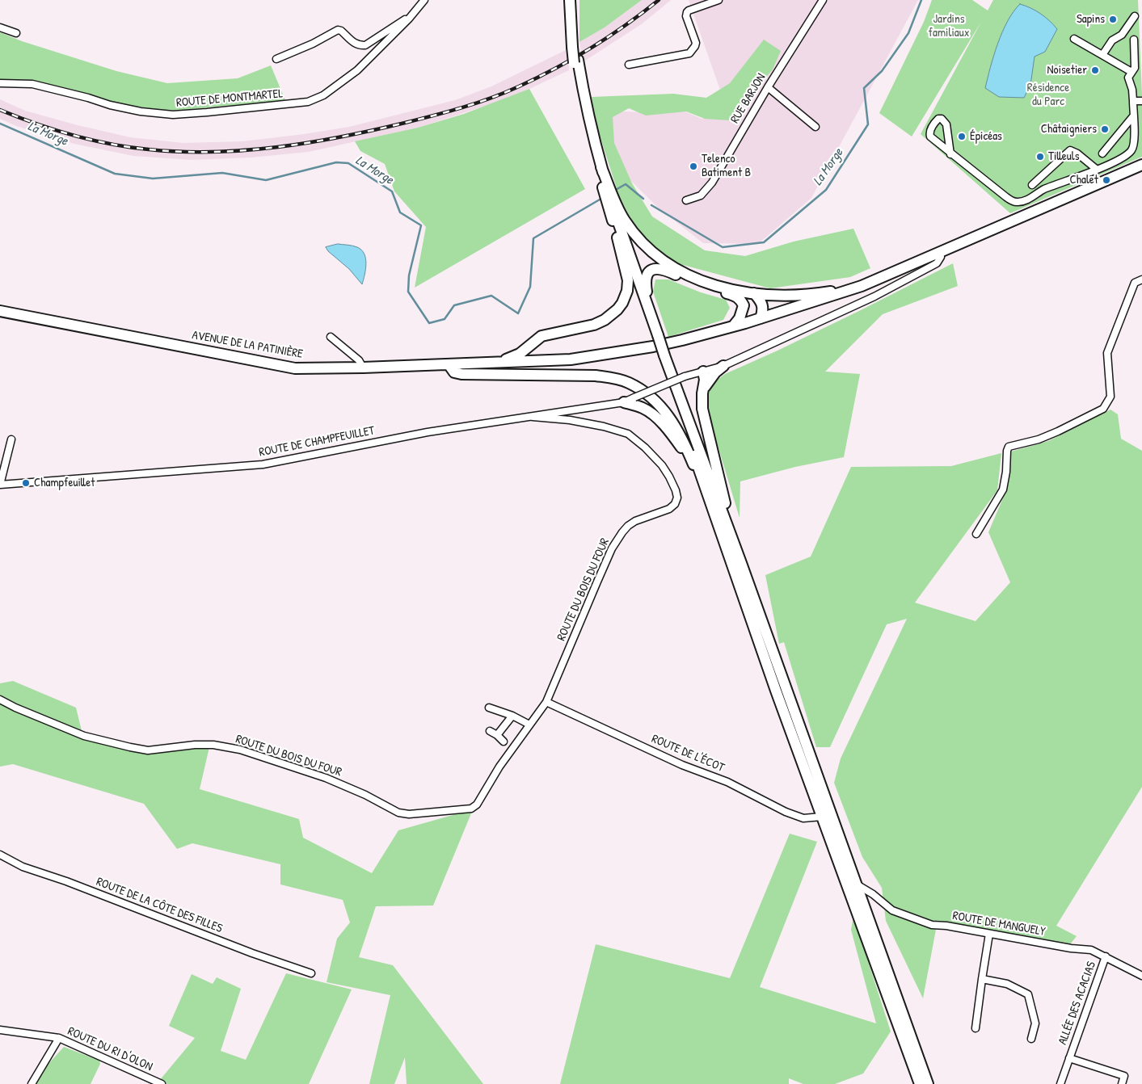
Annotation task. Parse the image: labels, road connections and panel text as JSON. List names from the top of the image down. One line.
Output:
{"streets":{"main road":["AVENUE DE LA PATINIÈRE"],"street":["ROUTE DE MONTMARTEL","RUE BARJON","ROUTE DE CHAMPFEUILLET","ROUTE DU BOIS DU FOUR","ROUTE DE L'ÉCOT","ROUTE DE LA CÔTE DES FILLES","ROUTE DE MANGUELY","ALLÉE DES ACACIAS","ROUTE DU RI D'OLON"]},"crossings":[["ROUTE DE CHAMPFEUILLET","ROUTE DU BOIS DU FOUR"],["ROUTE DU BOIS DU FOUR","ROUTE DE L'ÉCOT"],["ROUTE DE MANGUELY","ALLÉE DES ACACIAS"]],"water":["La Morge"],"parks":["Jardins familiaux","Résidence du Parc"],"places":["Sapins","Noisetier","Châtaigniers","Épicéas","Tilleuls","Telenco Batiment B","Chalet","Champfeuillet"]}
